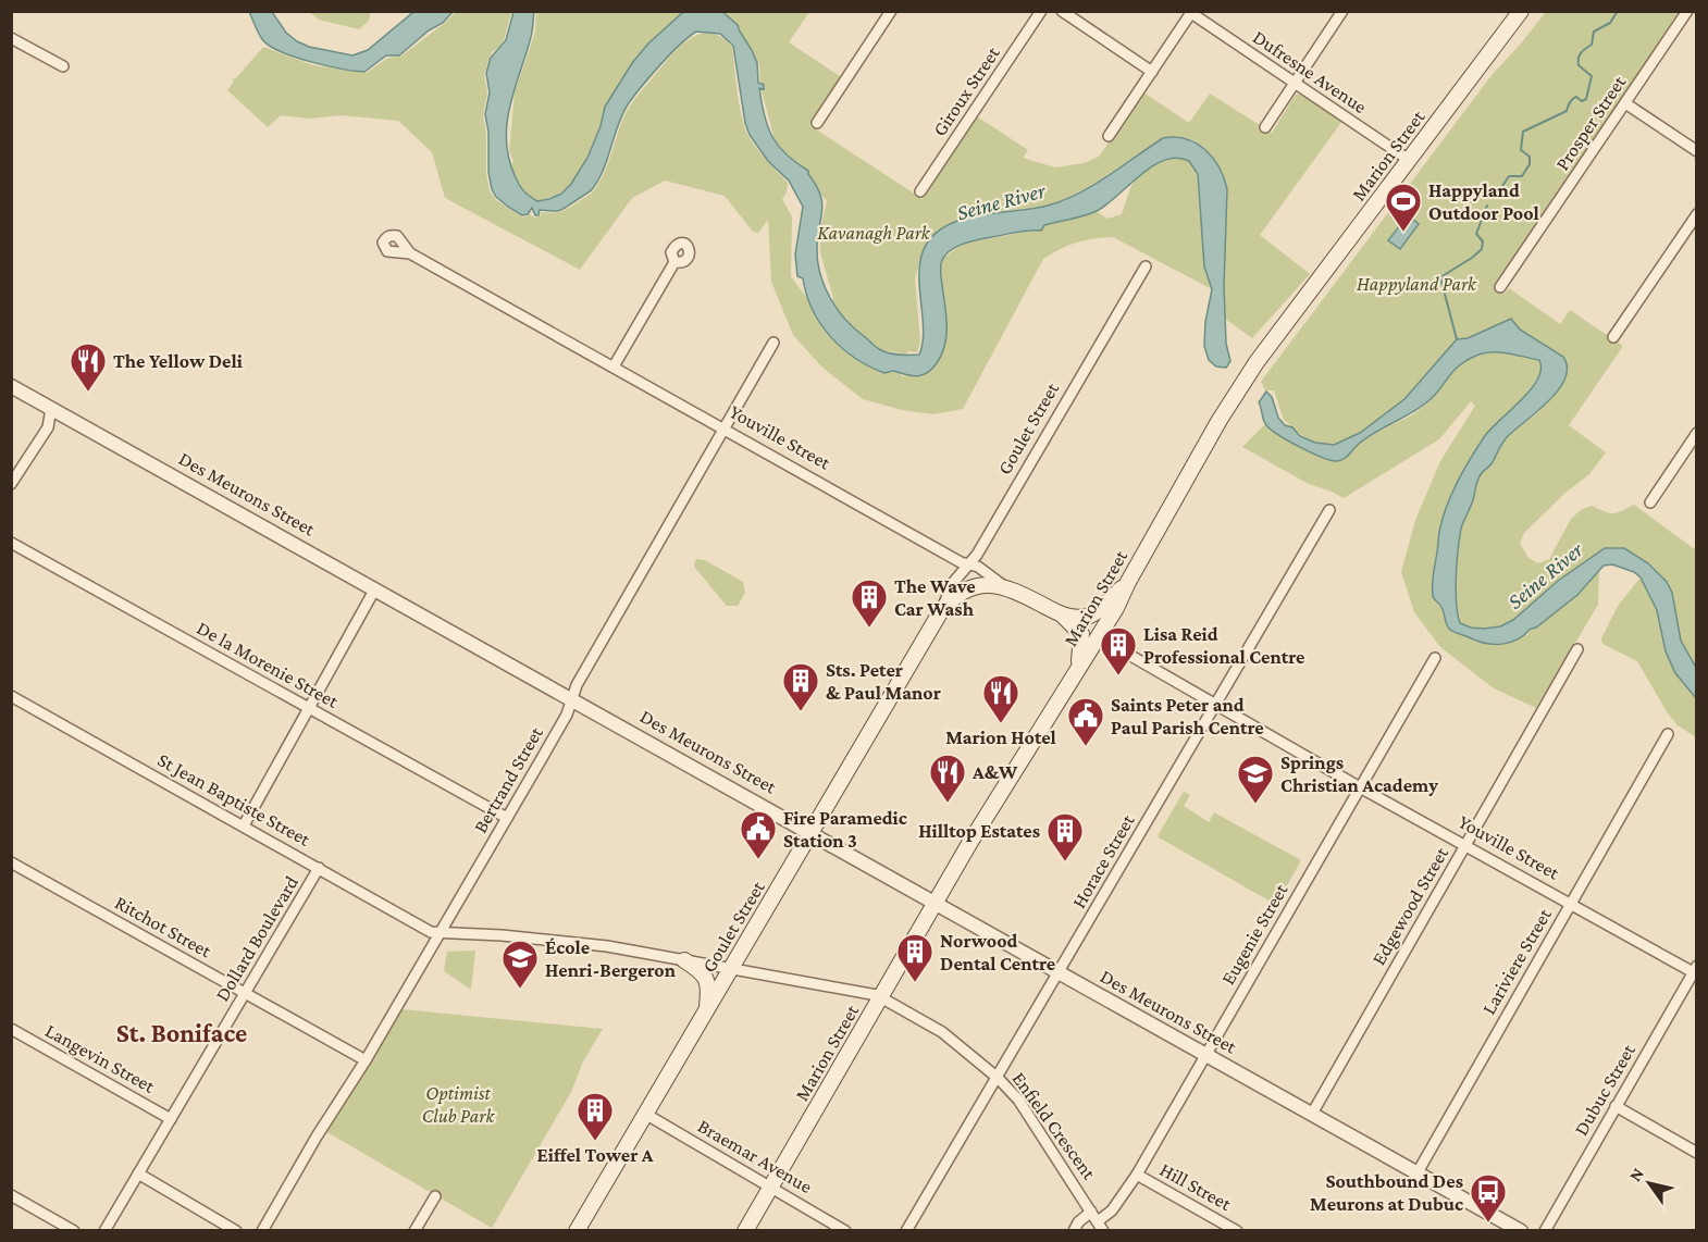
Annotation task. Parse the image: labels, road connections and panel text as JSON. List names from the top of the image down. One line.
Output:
{"streets":{"main road":["Marion Street","Goulet Street","Youville Street"],"street":["Dufresne Avenue","Giroux Street","Prosper Street","Des Meurons Street","De la Morenie Street","Bertrand Street","St Jean Baptiste Street","Horace Street","Edgewood Street","Ritchot Street","Eugenie Street","Dollard Boulevard","Lariviere Street","Langevin Street","Dubuc Street","Enfield Crescent","Braemar Avenue","Hill Street"]},"crossings":[["Dufresne Avenue","Marion Street"],["Marion Street","Youville Street"],["Marion Street","Des Meurons Street"],["Marion Street","Enfield Crescent"],["Marion Street","Braemar Avenue"],["Goulet Street","Youville Street"],["Goulet Street","Des Meurons Street"],["Goulet Street","Enfield Crescent"],["Goulet Street","Braemar Avenue"],["Youville Street","Bertrand Street"],["Youville Street","Horace Street"],["Youville Street","Edgewood Street"],["Youville Street","Eugenie Street"],["Youville Street","Lariviere Street"],["Youville Street","Dubuc Street"],["Des Meurons Street","Bertrand Street"],["Des Meurons Street","Horace Street"],["Des Meurons Street","Edgewood Street"],["Des Meurons Street","Eugenie Street"],["Des Meurons Street","Lariviere Street"],["De la Morenie Street","Bertrand Street"],["Bertrand Street","St Jean Baptiste Street"],["Bertrand Street","Ritchot Street"],["Bertrand Street","Enfield Crescent"],["St Jean Baptiste Street","Dollard Boulevard"],["St Jean Baptiste Street","Enfield Crescent"],["Horace Street","Enfield Crescent"],["Ritchot Street","Dollard Boulevard"],["Eugenie Street","Enfield Crescent"],["Eugenie Street","Hill Street"],["Dollard Boulevard","Langevin Street"]],"districts":["St. Boniface"],"water":["Seine River"],"parks":["Kavanagh Park","Happyland Park","Optimist Club Park"],"places":{"sports":["Happyland Outdoor Pool"],"restaurant":["The Yellow Deli","Marion Hotel","A&W"],"building":["The Wave Car Wash","Lisa Reid Professional Centre","Sts. Peter & Paul Manor","Hilltop Estates","Norwood Dental Centre","Eiffel Tower A"],"public building":["Saints Peter and Paul Parish Centre","Fire Paramedic Station 3"],"school or university":["Springs Christian Academy","École Henri-Bergeron"],"bus stop":["Southbound Des Meurons at Dubuc"]},"north":"top left"}
